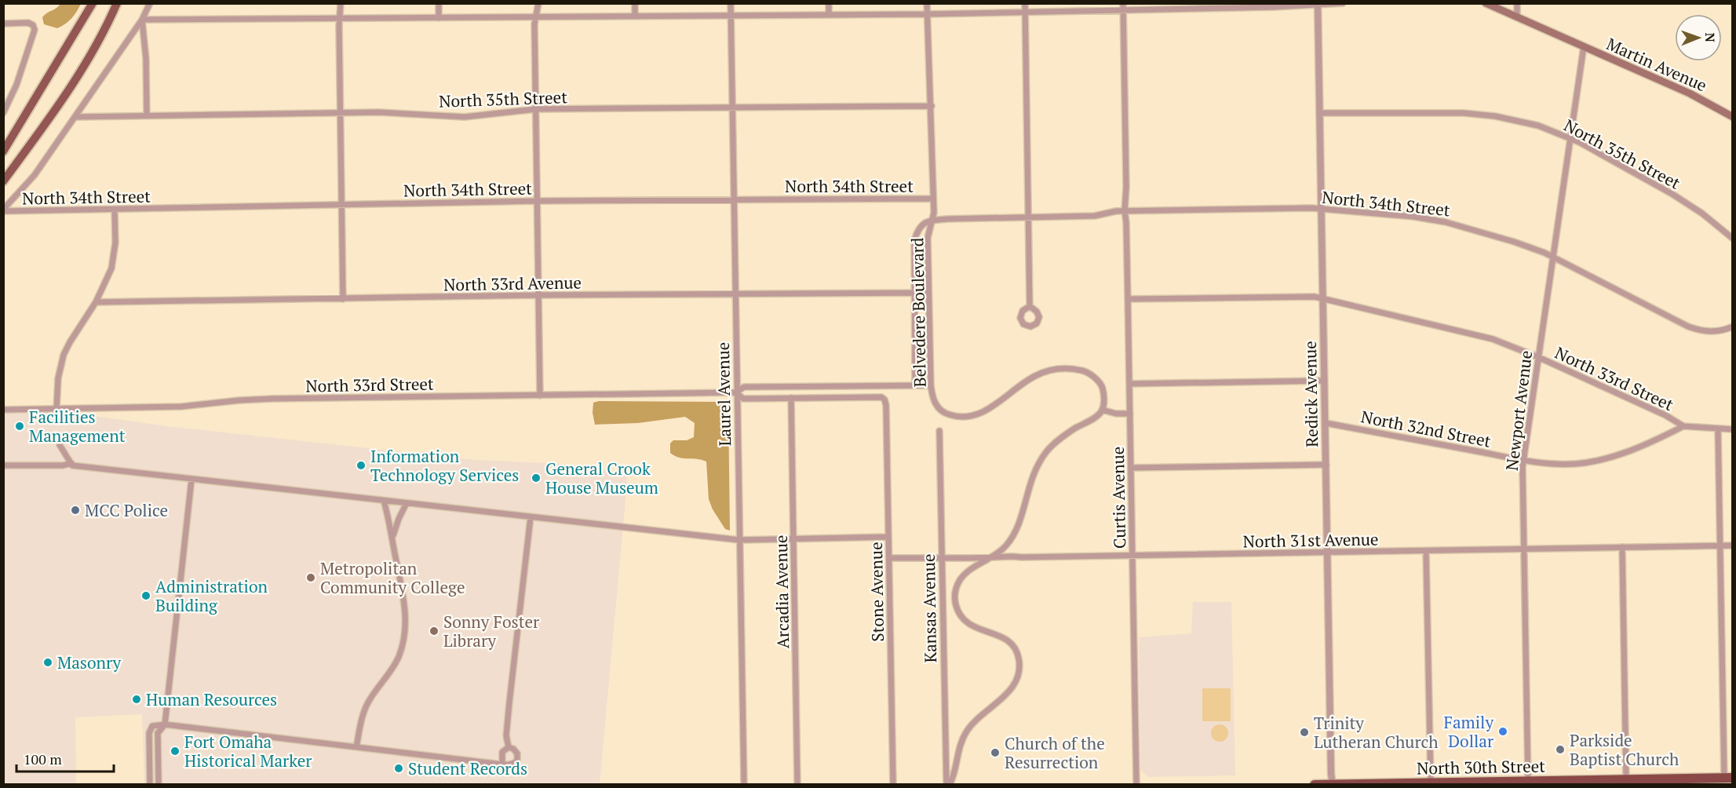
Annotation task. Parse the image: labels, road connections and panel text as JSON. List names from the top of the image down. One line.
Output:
{"streets":{"highway":["North 30th Street"],"main road":["Martin Avenue"],"street":["North 35th Street","North 34th Street","North 33rd Avenue","Belvedere Boulevard","North 33rd Street","Laurel Avenue","Redick Avenue","Newport Avenue","North 32nd Street","Curtis Avenue","North 31st Avenue","Arcadia Avenue","Stone Avenue","Kansas Avenue"]},"crossings":[["Martin Avenue","Newport Avenue"],["North 35th Street","Laurel Avenue"],["North 35th Street","Redick Avenue"],["North 35th Street","Newport Avenue"],["North 34th Street","Belvedere Boulevard"],["North 34th Street","Laurel Avenue"],["North 34th Street","Redick Avenue"],["North 34th Street","Newport Avenue"],["North 34th Street","Curtis Avenue"],["North 33rd Avenue","Belvedere Boulevard"],["North 33rd Avenue","Laurel Avenue"],["Belvedere Boulevard","North 33rd Street"],["Belvedere Boulevard","Curtis Avenue"],["North 33rd Street","Laurel Avenue"],["North 33rd Street","Redick Avenue"],["North 33rd Street","Newport Avenue"],["North 33rd Street","North 32nd Street"],["North 33rd Street","Arcadia Avenue"],["North 33rd Street","Stone Avenue"],["Redick Avenue","North 32nd Street"],["Redick Avenue","North 31st Avenue"],["Redick Avenue","North 30th Street"],["Newport Avenue","North 32nd Street"],["Newport Avenue","North 31st Avenue"],["Newport Avenue","North 30th Street"],["Curtis Avenue","North 31st Avenue"],["North 31st Avenue","Stone Avenue"],["North 31st Avenue","Kansas Avenue"]],"places":["Facilities Management","Information Technology Services","General Crook House Museum","MCC Police","Metropolitan Community College","Administration Building","Sonny Foster Library","Masonry","Human Resources","Family Dollar","Trinity Lutheran Church","Parkside Baptist Church","Fort Omaha Historical Marker","Church of the Resurrection","Student Records"],"scale_bar":"100 m","north":"right"}
